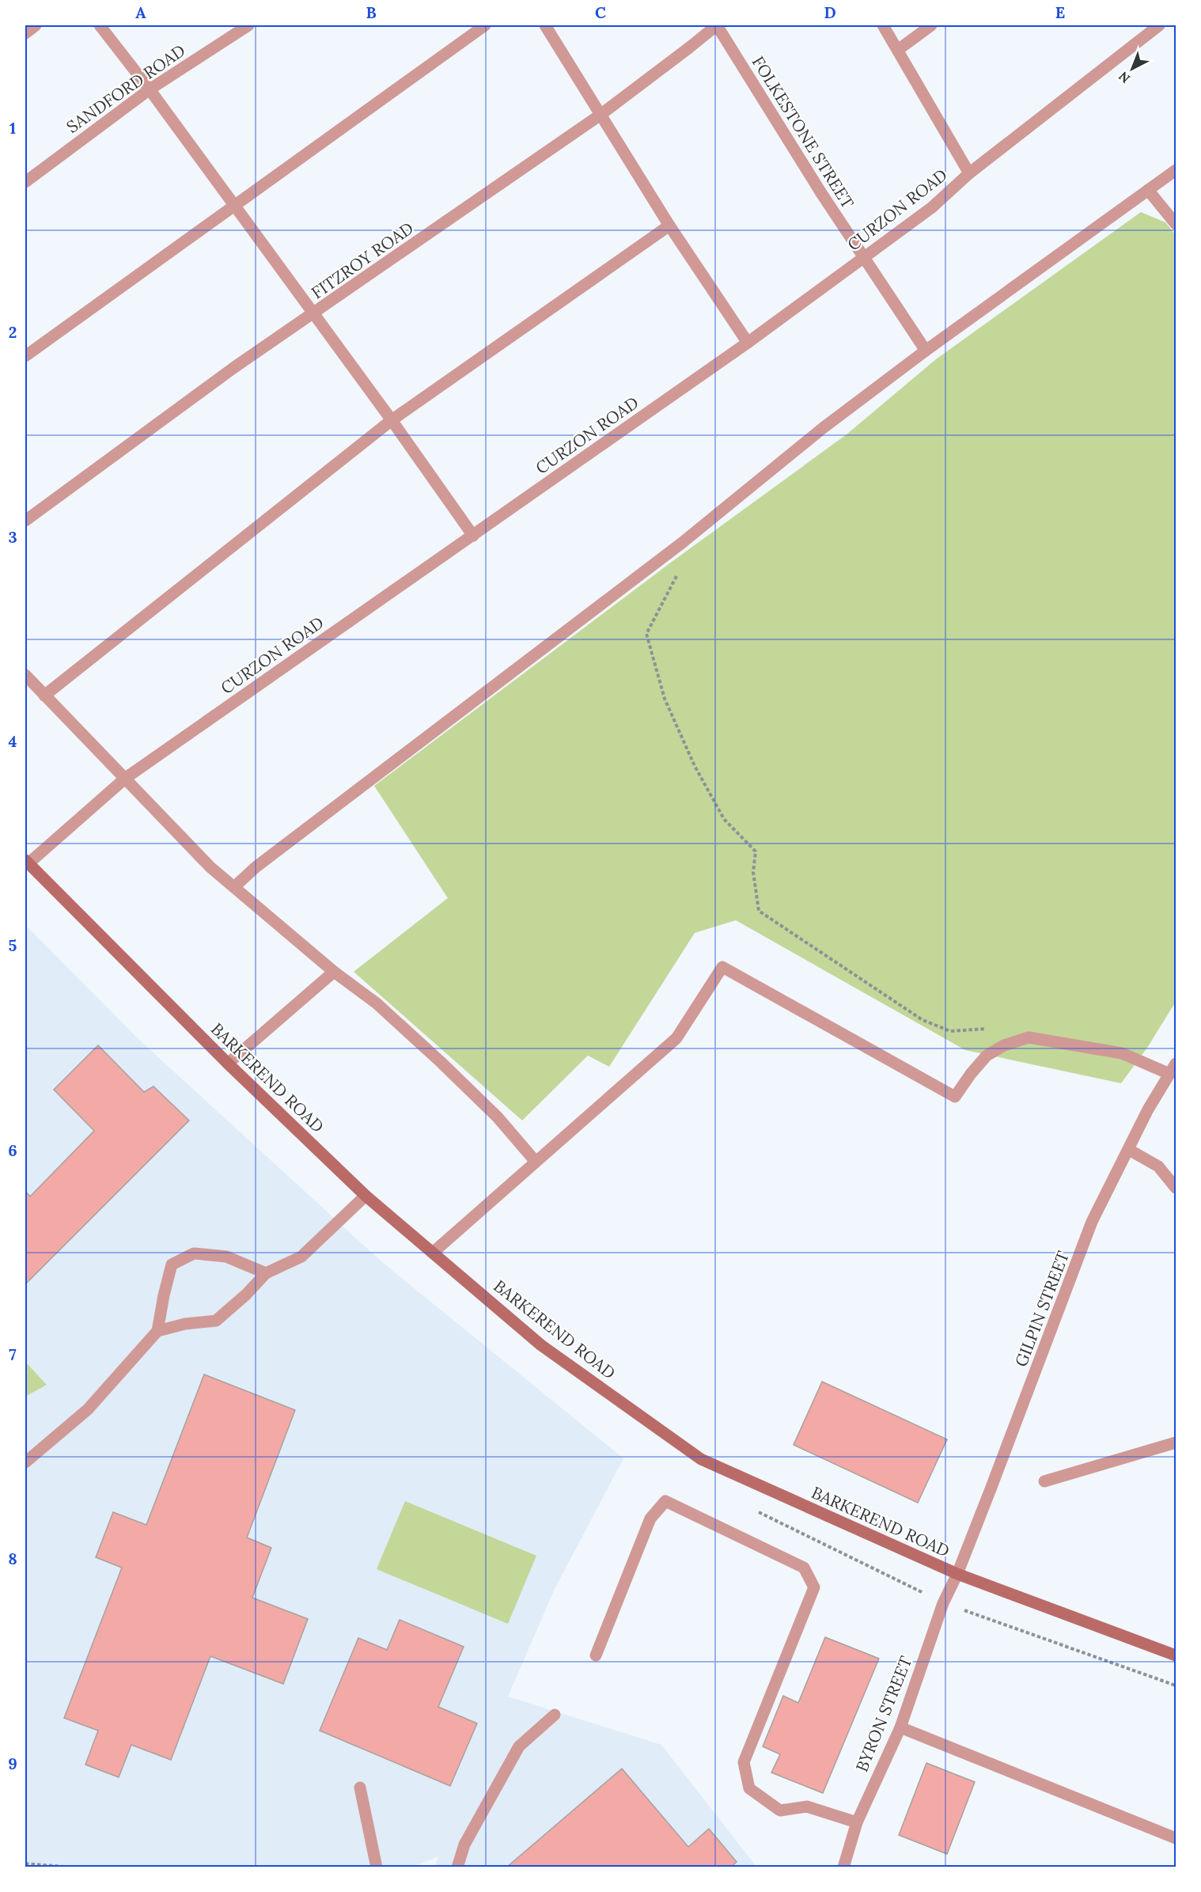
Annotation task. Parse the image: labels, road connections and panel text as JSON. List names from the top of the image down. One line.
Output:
{"streets":{"main road":["BARKEREND ROAD"],"street":["SANDFORD ROAD","FOLKESTONE STREET","CURZON ROAD","FITZROY ROAD","GILPIN STREET","BYRON STREET"]},"crossings":[["FOLKESTONE STREET","CURZON ROAD"],["FOLKESTONE STREET","FITZROY ROAD"],["CURZON ROAD","BARKEREND ROAD"],["BARKEREND ROAD","GILPIN STREET"],["BARKEREND ROAD","BYRON STREET"],["GILPIN STREET","BYRON STREET"]],"north":"bottom left","grid":{"columns":["A","B","C","D","E"],"rows":["1","2","3","4","5","6","7","8","9"]}}
